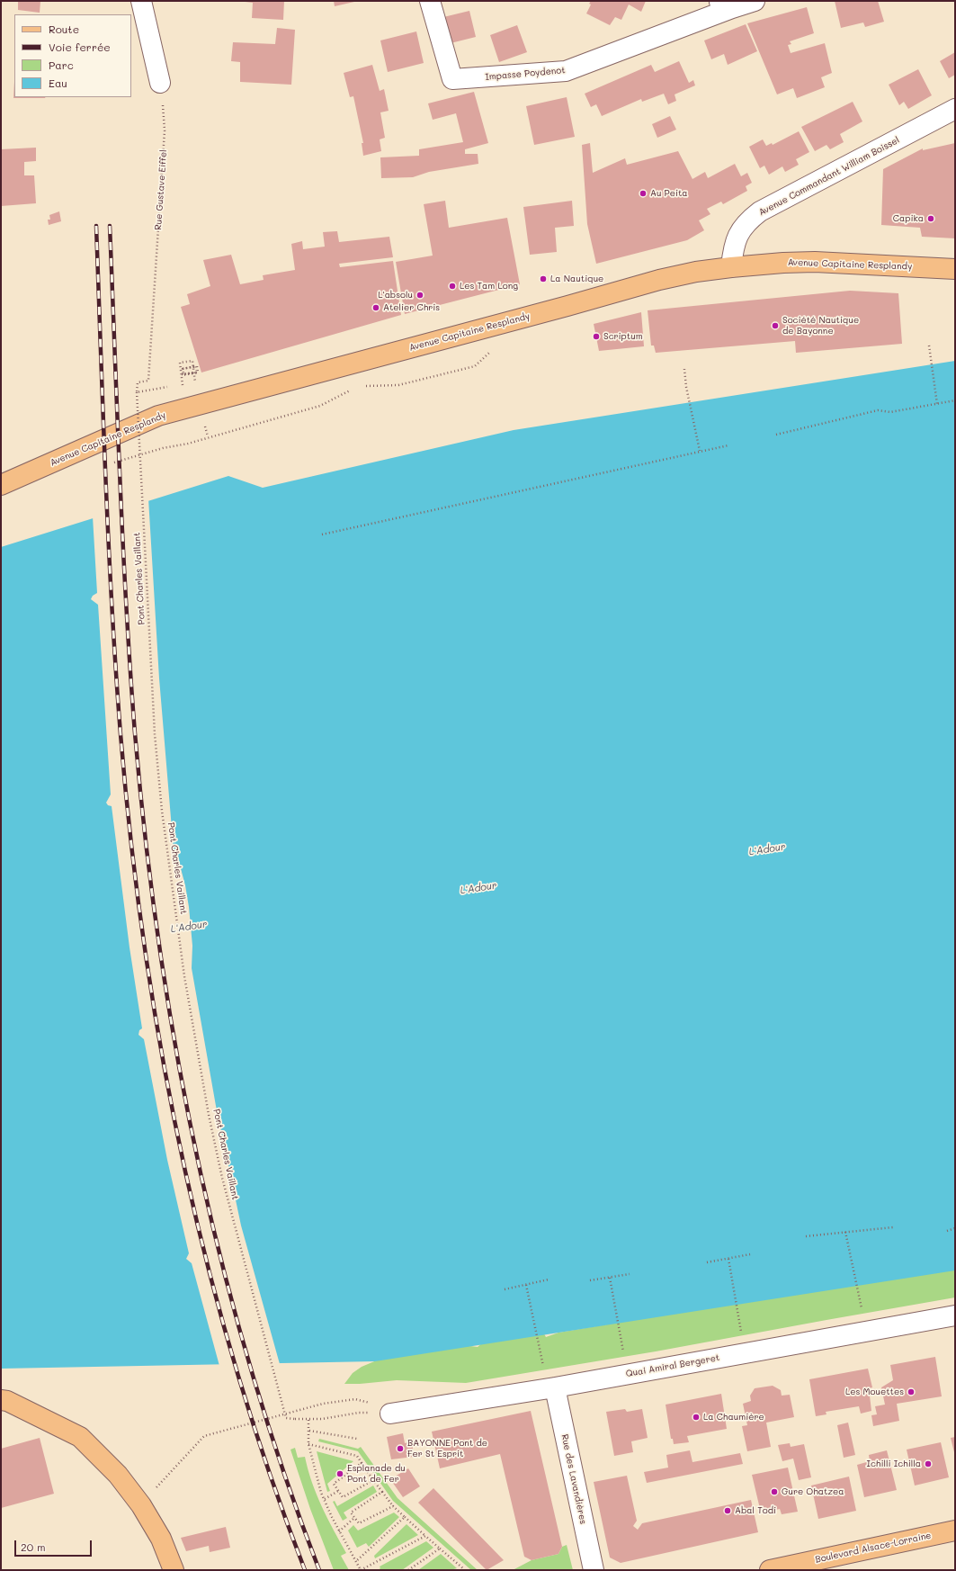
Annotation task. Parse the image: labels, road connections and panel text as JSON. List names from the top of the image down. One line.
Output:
{"streets":{"main road":["Avenue Capitaine Resplandy","Boulevard Alsace-Lorraine"],"street":["Impasse Poydenot","Avenue Commandant William Boissel","Quai Amiral Bergeret","Rue des Lavandières"],"path":["Rue Gustave Eiffel","Pont Charles Vaillant"]},"crossings":[["Avenue Commandant William Boissel","Avenue Capitaine Resplandy"],["Rue Gustave Eiffel","Pont Charles Vaillant"],["Quai Amiral Bergeret","Rue des Lavandières"]],"water":["L'Adour"],"places":["Au Peita","Capika","La Nautique","Les Tam Long","L'absolu","Atelier Chris","Société Nautique de Bayonne","Scriptum","Les Mouettes","La Chaumière","BAYONNE Pont de Fer St Esprit","Ichilli Ichilla","Esplanade du Pont de Fer","Gure Ohatzea","Abal Todi"],"legend":["Route","Voie ferrée","Parc","Eau"],"scale_bar":"20 m"}
